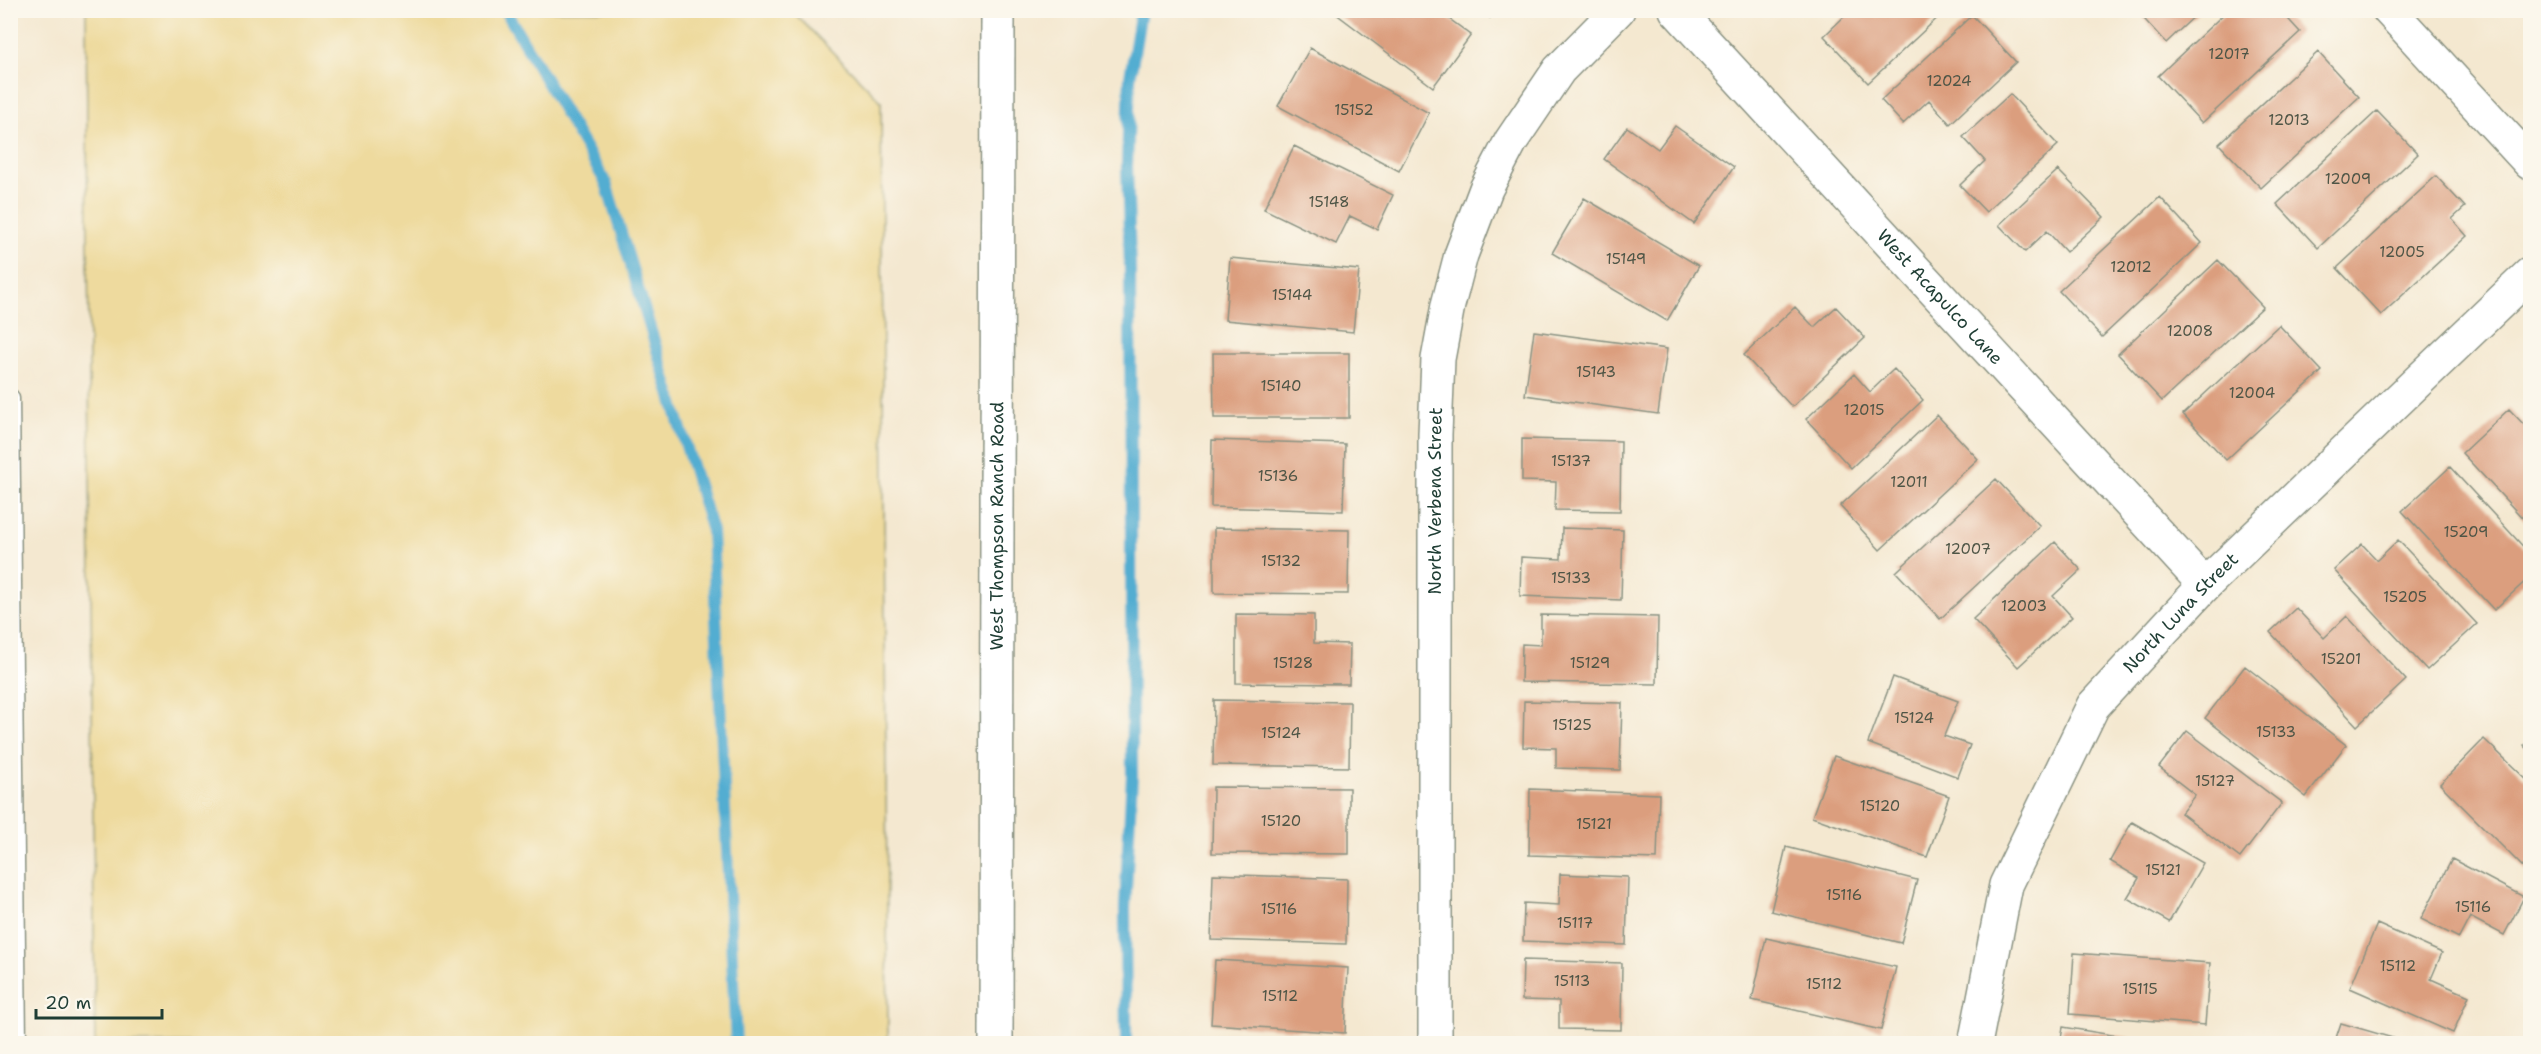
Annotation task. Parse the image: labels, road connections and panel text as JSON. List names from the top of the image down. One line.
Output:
{"streets":{"street":["West Acapulco Lane","North Verbena Street","West Thompson Ranch Road","North Luna Street"]},"crossings":[["West Acapulco Lane","North Luna Street"]],"house_numbers":["12017","12024","15152","12013","12009","15148","12005","15149","12012","15144","12008","15143","15140","12004","12015","15137","15136","12011","15209","12007","15132","15133","15205","12003","15201","15128","15129","15124","15125","15133","15124","15127","15120","15120","15121","15121","15116","15116","15116","15117","15112","15113","15112","15115","15112"],"scale_bar":"20 m"}
